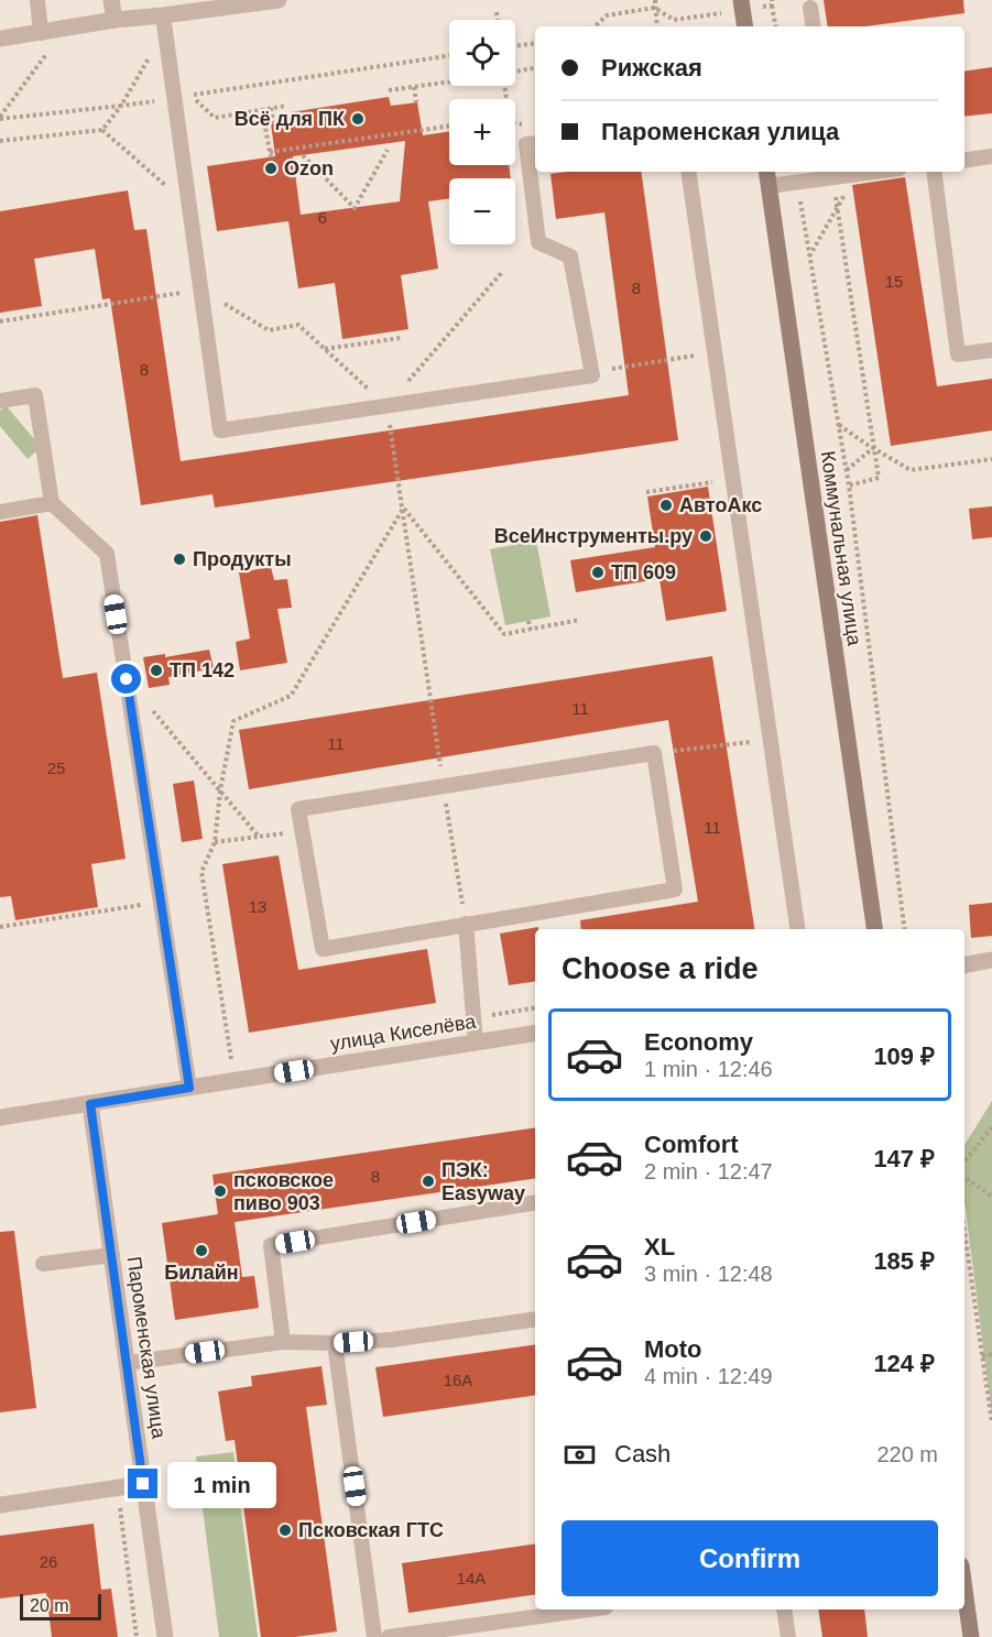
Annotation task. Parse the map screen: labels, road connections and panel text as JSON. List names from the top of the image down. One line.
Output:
{"streets":{"main road":["Коммунальная улица"],"street":["улица Киселёва","Пароменская улица"]},"crossings":[["улица Киселёва","Пароменская улица"]],"places":["Всё для ПК","Ozon","АвтоАкс","ВсеИнструменты.ру","Продукты","ТП 609","ТП 142","ПЭК: Easyway","псковское пиво 903","Билайн","Псковская ГТС"],"house_numbers":["6","15","8","8","11","11","25","11","13","8","16А","26","14А"],"scale_bar":"20 m","page":{"map_buttons":["+","−"],"banner":["Рижская","Пароменская улица"],"heading":"Choose a ride","list":[{"name":"Economy","note":"1 min · 12:46","value":"109 ₽"},{"name":"Comfort","note":"2 min · 12:47","value":"147 ₽"},{"name":"XL","note":"3 min · 12:48","value":"185 ₽"},{"name":"Moto","note":"4 min · 12:49","value":"124 ₽"}],"pay":["Cash","220 m"],"bubble":"1 min","buttons":"Confirm","scale":"20 m"}}
